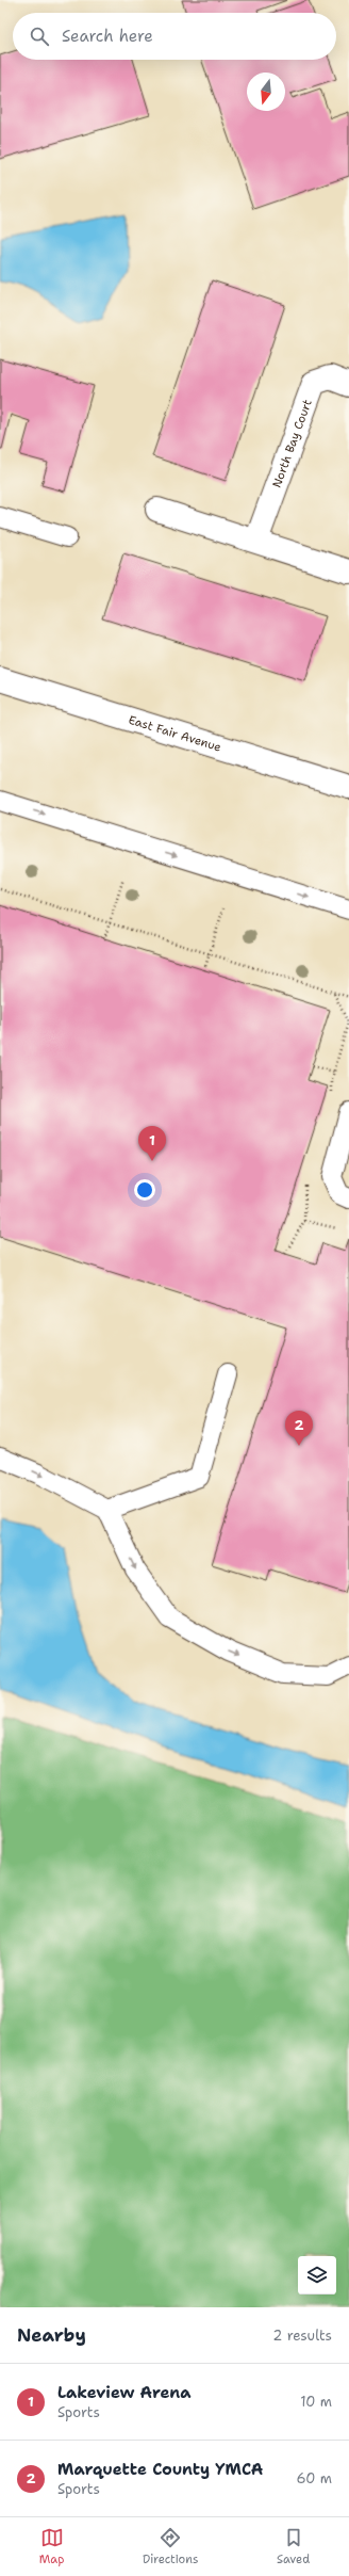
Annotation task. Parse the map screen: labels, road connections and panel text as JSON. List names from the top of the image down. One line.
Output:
{"streets":{"street":["North Bay Court","East Fair Avenue"]},"north":"bottom","page":{"search":"Search here","pins":["1","2"],"heading":["Nearby","2 results"],"list":[{"mark":"1","name":"Lakeview Arena","note":"Sports","value":"10 m"},{"mark":"2","name":"Marquette County YMCA","note":"Sports","value":"60 m"}],"nav":["Map","Directions","Saved"]}}
